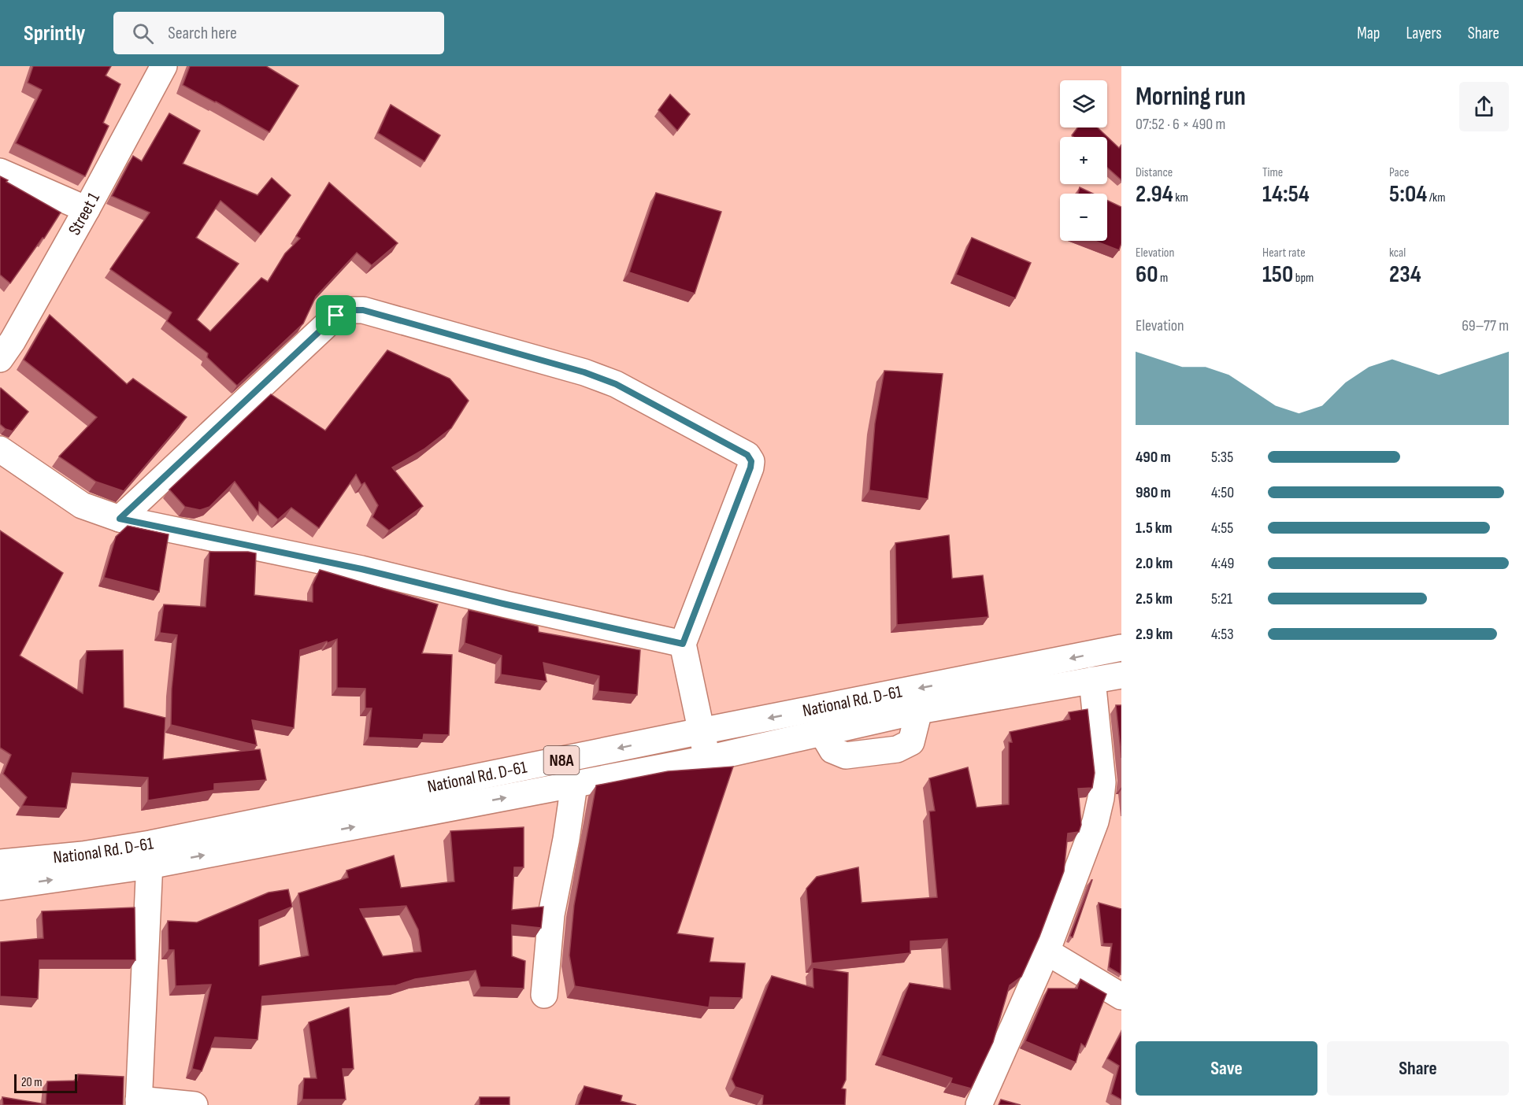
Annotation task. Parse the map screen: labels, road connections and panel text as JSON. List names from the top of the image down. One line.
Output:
{"streets":{"main road":["Street 1","National Rd. D-61","N8A"]},"scale_bar":"20 m","page":{"header":"Sprintly","search":"Search here","nav":["Map","Layers","Share"],"heading":["Morning run","07:52 · 6 × 490 m"],"map_buttons":["+","−"],"stats":[["Distance","2.94 km"],["Time","14:54"],["Pace","5:04 /km"],["Elevation","60 m"],["Heart rate","150 bpm"],["kcal","234"]],"chart":["Elevation","69–77 m"],"list":[{"name":"490 m","note":"5:35"},{"name":"980 m","note":"4:50"},{"name":"1.5 km","note":"4:55"},{"name":"2.0 km","note":"4:49"},{"name":"2.5 km","note":"5:21"},{"name":"2.9 km","note":"4:53"}],"buttons":["Save","Share"],"scale":"20 m"}}
